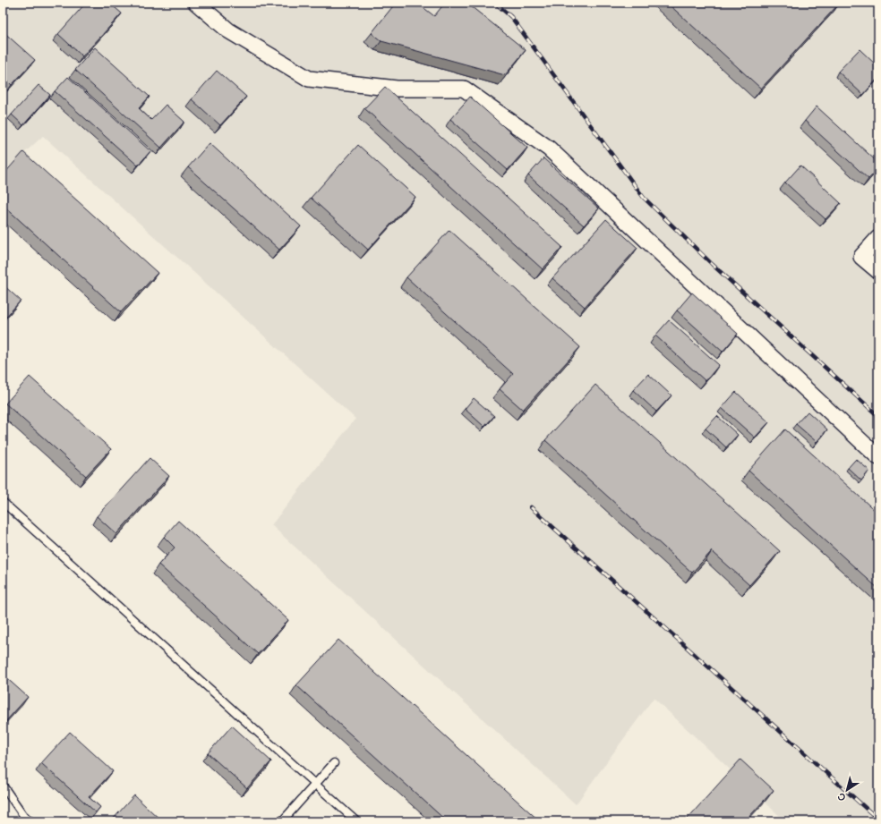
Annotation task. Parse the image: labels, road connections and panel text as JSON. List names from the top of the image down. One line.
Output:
{"north":"bottom left"}
